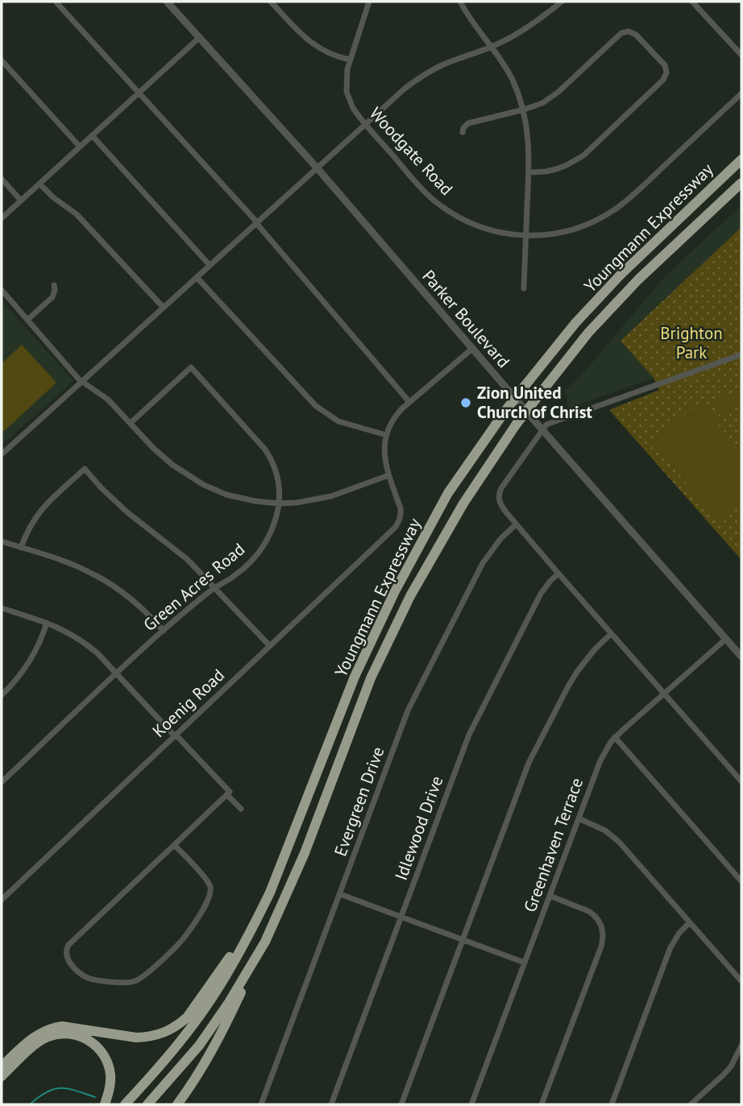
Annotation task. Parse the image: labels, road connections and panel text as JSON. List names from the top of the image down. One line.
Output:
{"streets":{"highway":["Youngmann Expressway"],"street":["Woodgate Road","Parker Boulevard","Green Acres Road","Koenig Road","Evergreen Drive","Idlewood Drive","Greenhaven Terrace"]},"crossings":[["Parker Boulevard","Greenhaven Terrace"]],"parks":["Brighton Park"],"places":["Zion United Church of Christ"]}
